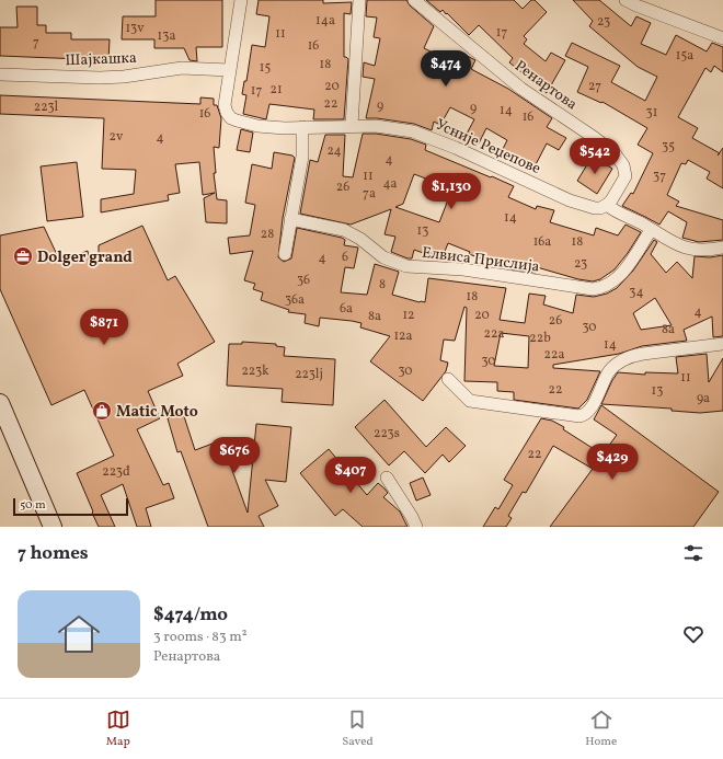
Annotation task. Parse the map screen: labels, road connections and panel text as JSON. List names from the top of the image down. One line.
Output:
{"streets":{"street":["Шајкашка","Ренартова","Усније Реџепове","Елвиса Прислија"]},"crossings":[["Шајкашка","Усније Реџепове"],["Ренартова","Усније Реџепове"]],"places":{"office":["Dolger grand"],"shop":["Matic Moto"]},"house_numbers":["14a","23","13v","17","11","13a","7","16","15a","18","15","20","27","21","17","22","9","223l","9","14","31","16","16","2v","4","35","24","4","11","37","4a","26","7a","14","13","28","16a","18","6","4","23","36","8","34","18","36a","6a","4","12","20","8a","26","30","8a","22a","12a","22b","14","22a","30","223k","30","223lj","11","22","13","9a","223s","22","223đ"],"scale_bar":"50 m","page":{"price":["$474","$542","$1,130","$871","$676","$429","$407"],"scale":"50 m","heading":"7 homes","list":[{"name":"$474/mo","note":"3 rooms · 83 m² · Ренартова"}],"tabs":["Map","Saved","Home"]}}
